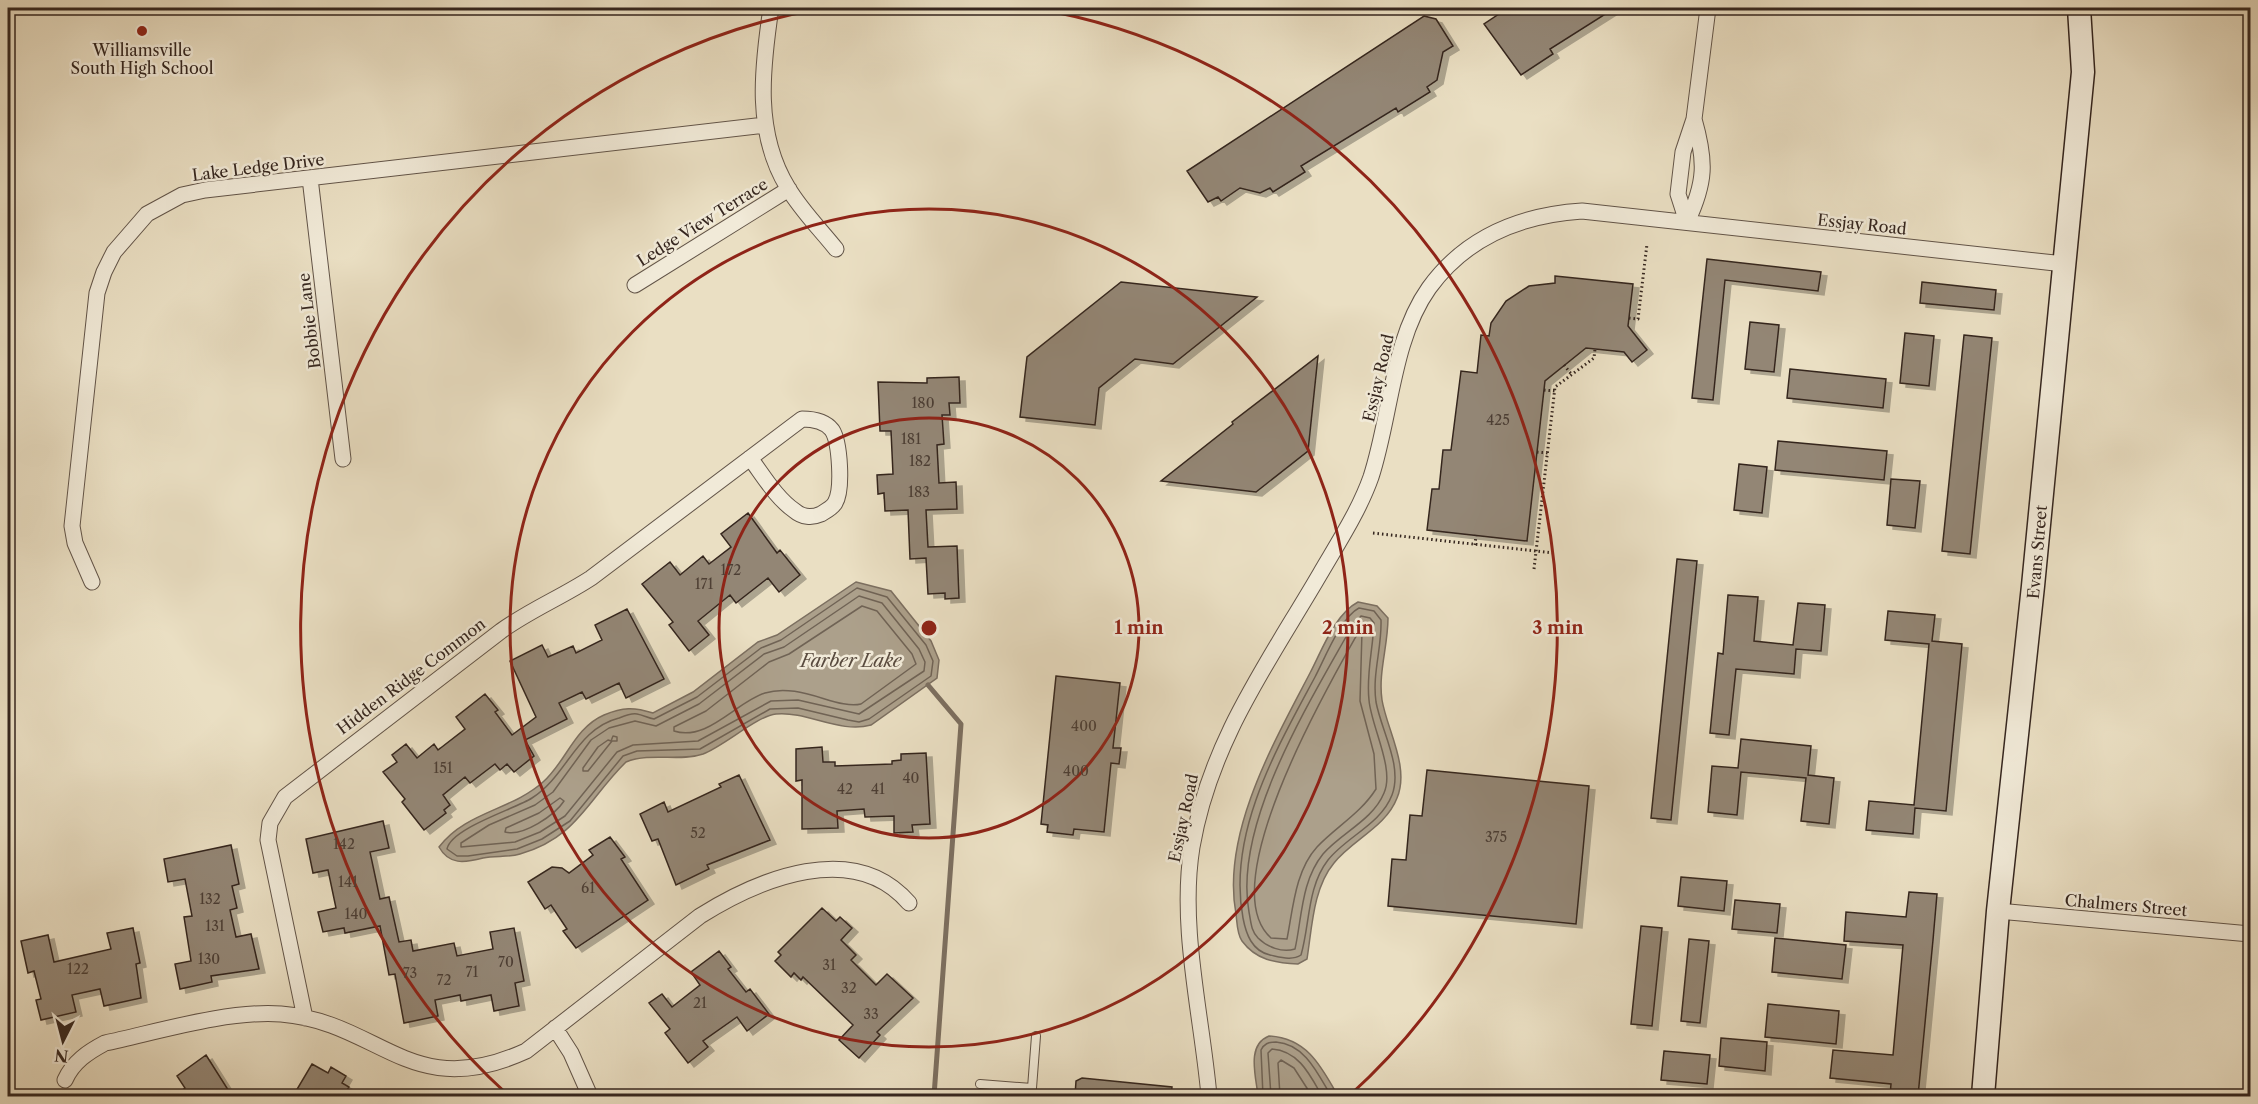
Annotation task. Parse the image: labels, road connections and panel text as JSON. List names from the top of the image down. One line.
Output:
{"streets":{"street":["Lake Ledge Drive","Ledge View Terrace","Essjay Road","Bobbie Lane","Evans Street","Hidden Ridge Common","Chalmers Street"]},"crossings":[["Lake Ledge Drive","Bobbie Lane"],["Essjay Road","Evans Street"],["Evans Street","Chalmers Street"]],"water":["Farber Lake"],"places":["Williamsville South High School"],"house_numbers":["180","425","181","182","183","172","171","400","151","400","40","42","41","52","375","142","141","61","132","140","131","130","70","31","122","71","73","72","32","21","33"],"north":"bottom","rings":["1 min","2 min","3 min"]}
